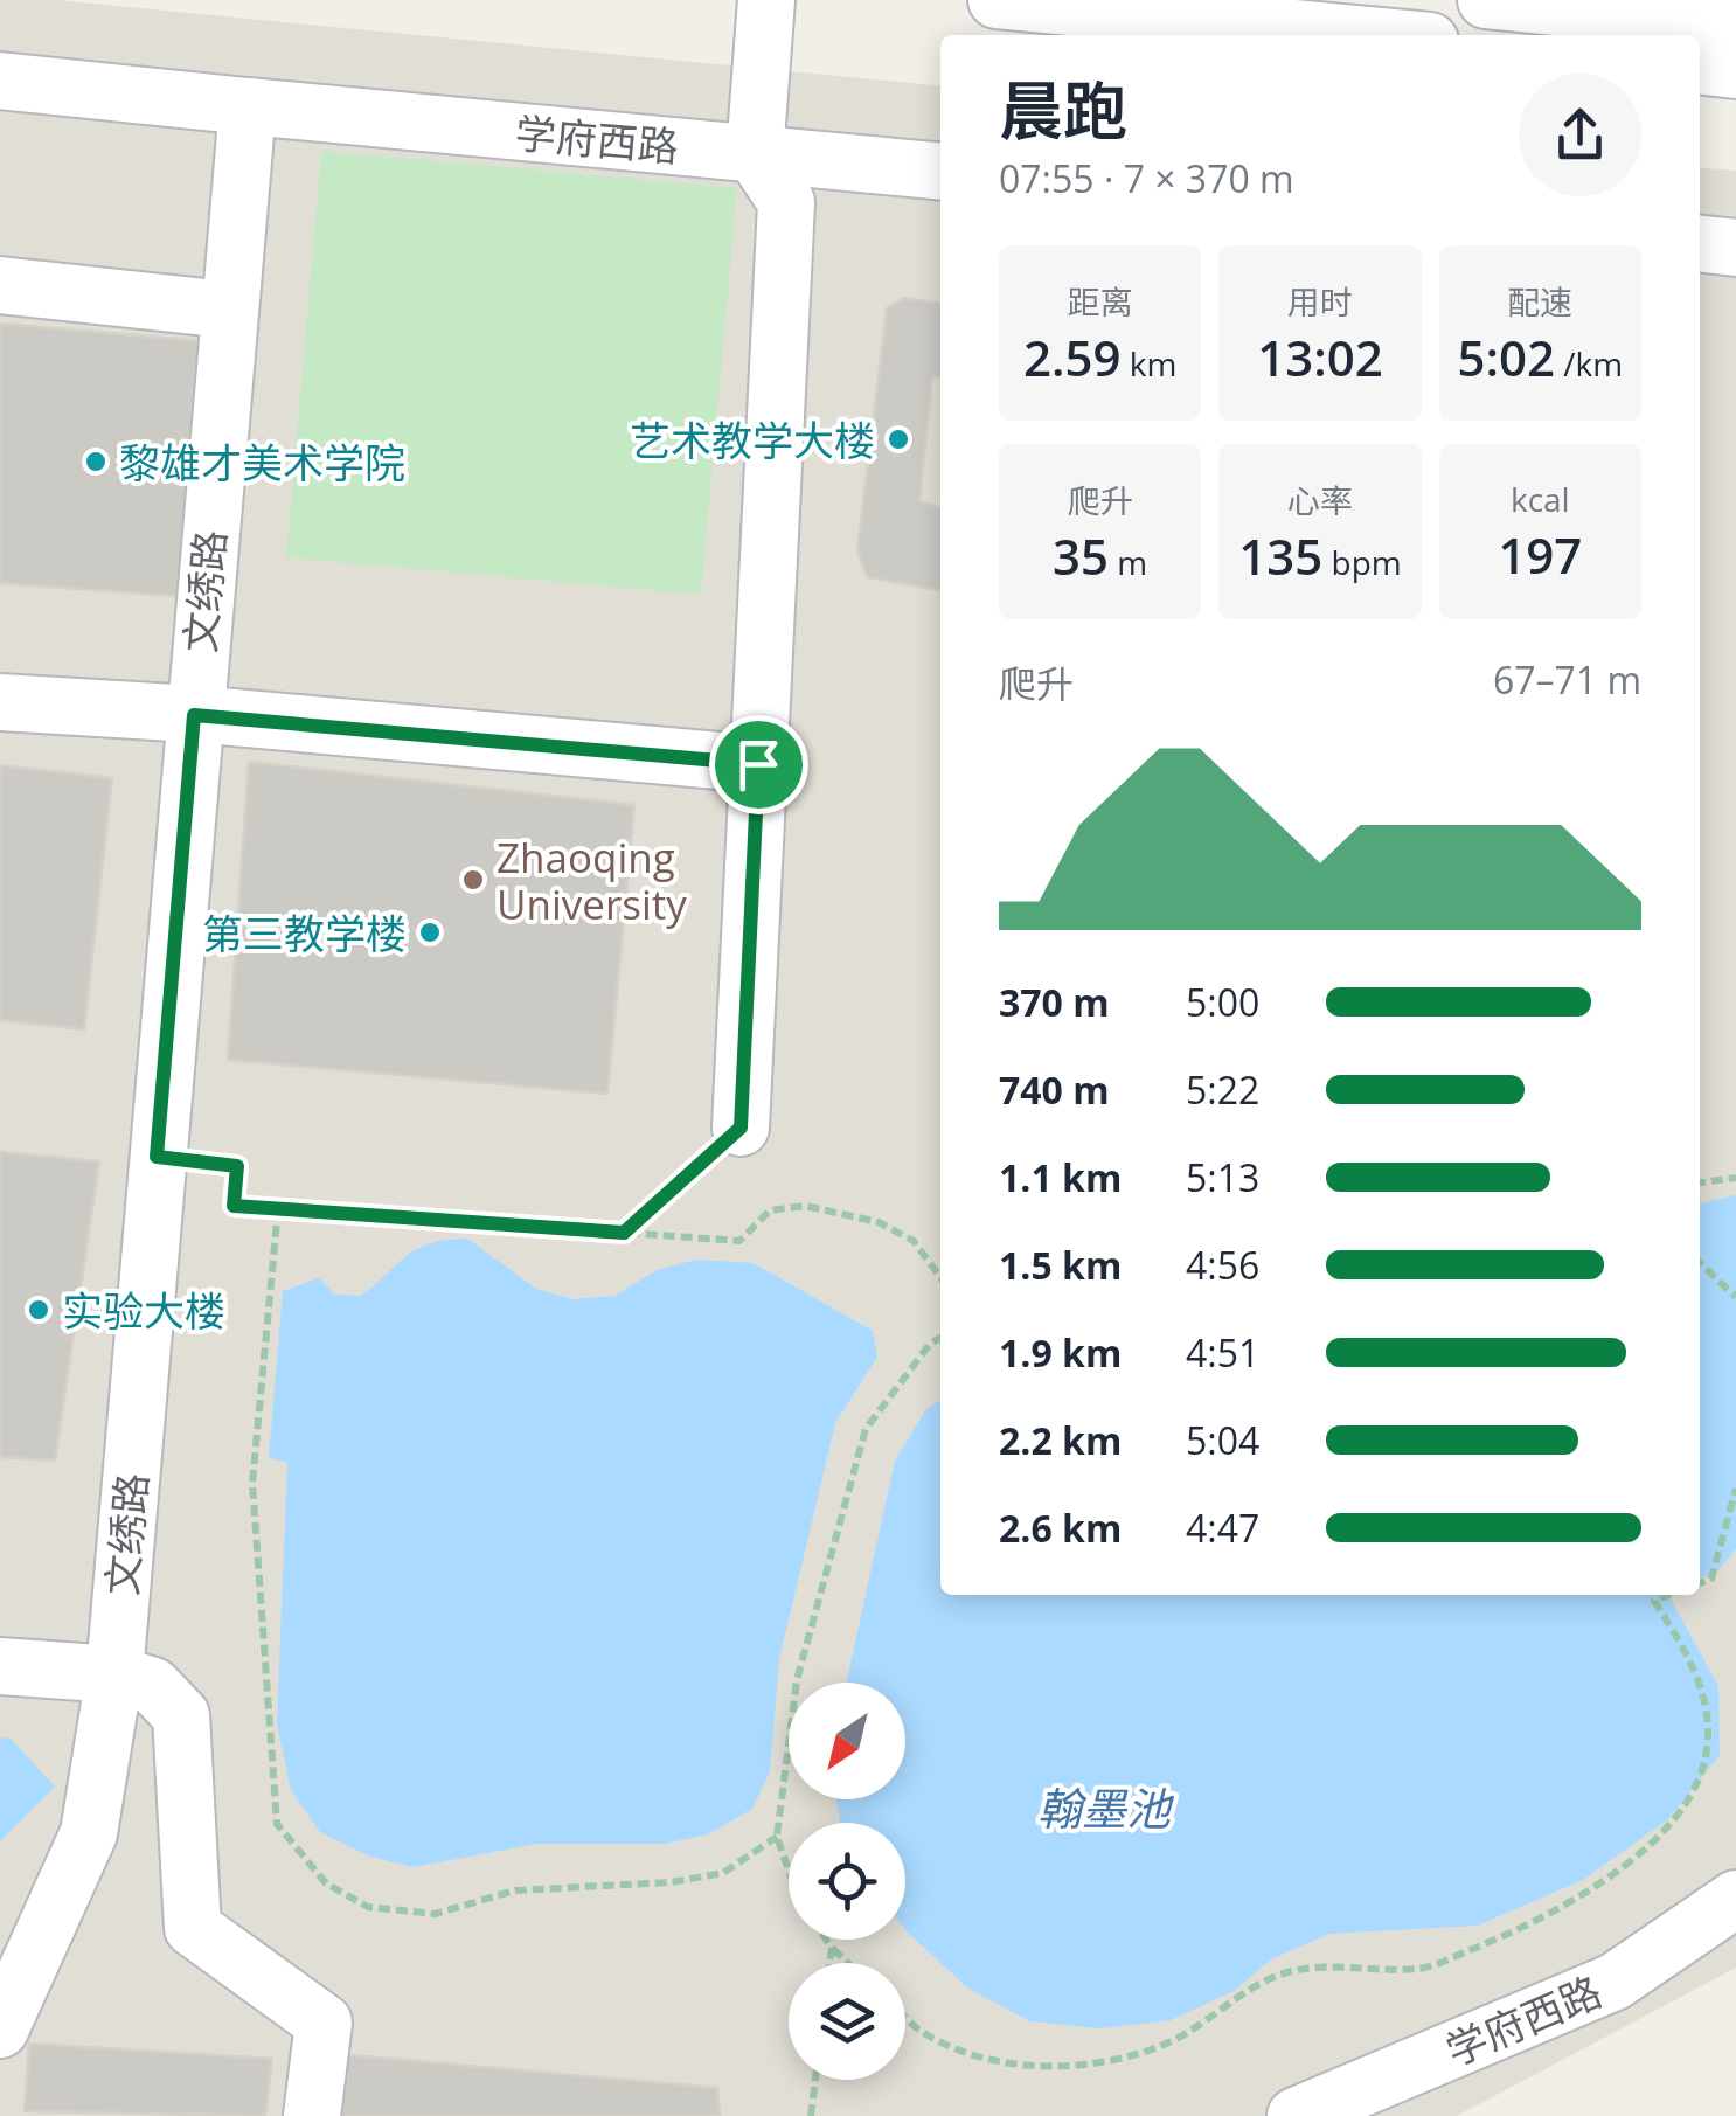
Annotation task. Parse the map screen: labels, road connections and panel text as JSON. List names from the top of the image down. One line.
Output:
{"streets":{"street":["学府西路","文绣路"]},"crossings":[["学府西路","文绣路"]],"water":["翰墨池"],"places":["艺术教学大楼","黎雄才美术学院","Zhaoqing University","第三教学楼","实验大楼"],"north":"bottom left","page":{"heading":["晨跑","07:55 · 7 × 370 m"],"stats":[["距离","2.59 km"],["用时","13:02"],["配速","5:02 /km"],["爬升","35 m"],["心率","135 bpm"],["kcal","197"]],"chart":["爬升","67–71 m"],"list":[{"name":"370 m","note":"5:00"},{"name":"740 m","note":"5:22"},{"name":"1.1 km","note":"5:13"},{"name":"1.5 km","note":"4:56"},{"name":"1.9 km","note":"4:51"},{"name":"2.2 km","note":"5:04"},{"name":"2.6 km","note":"4:47"}]}}
